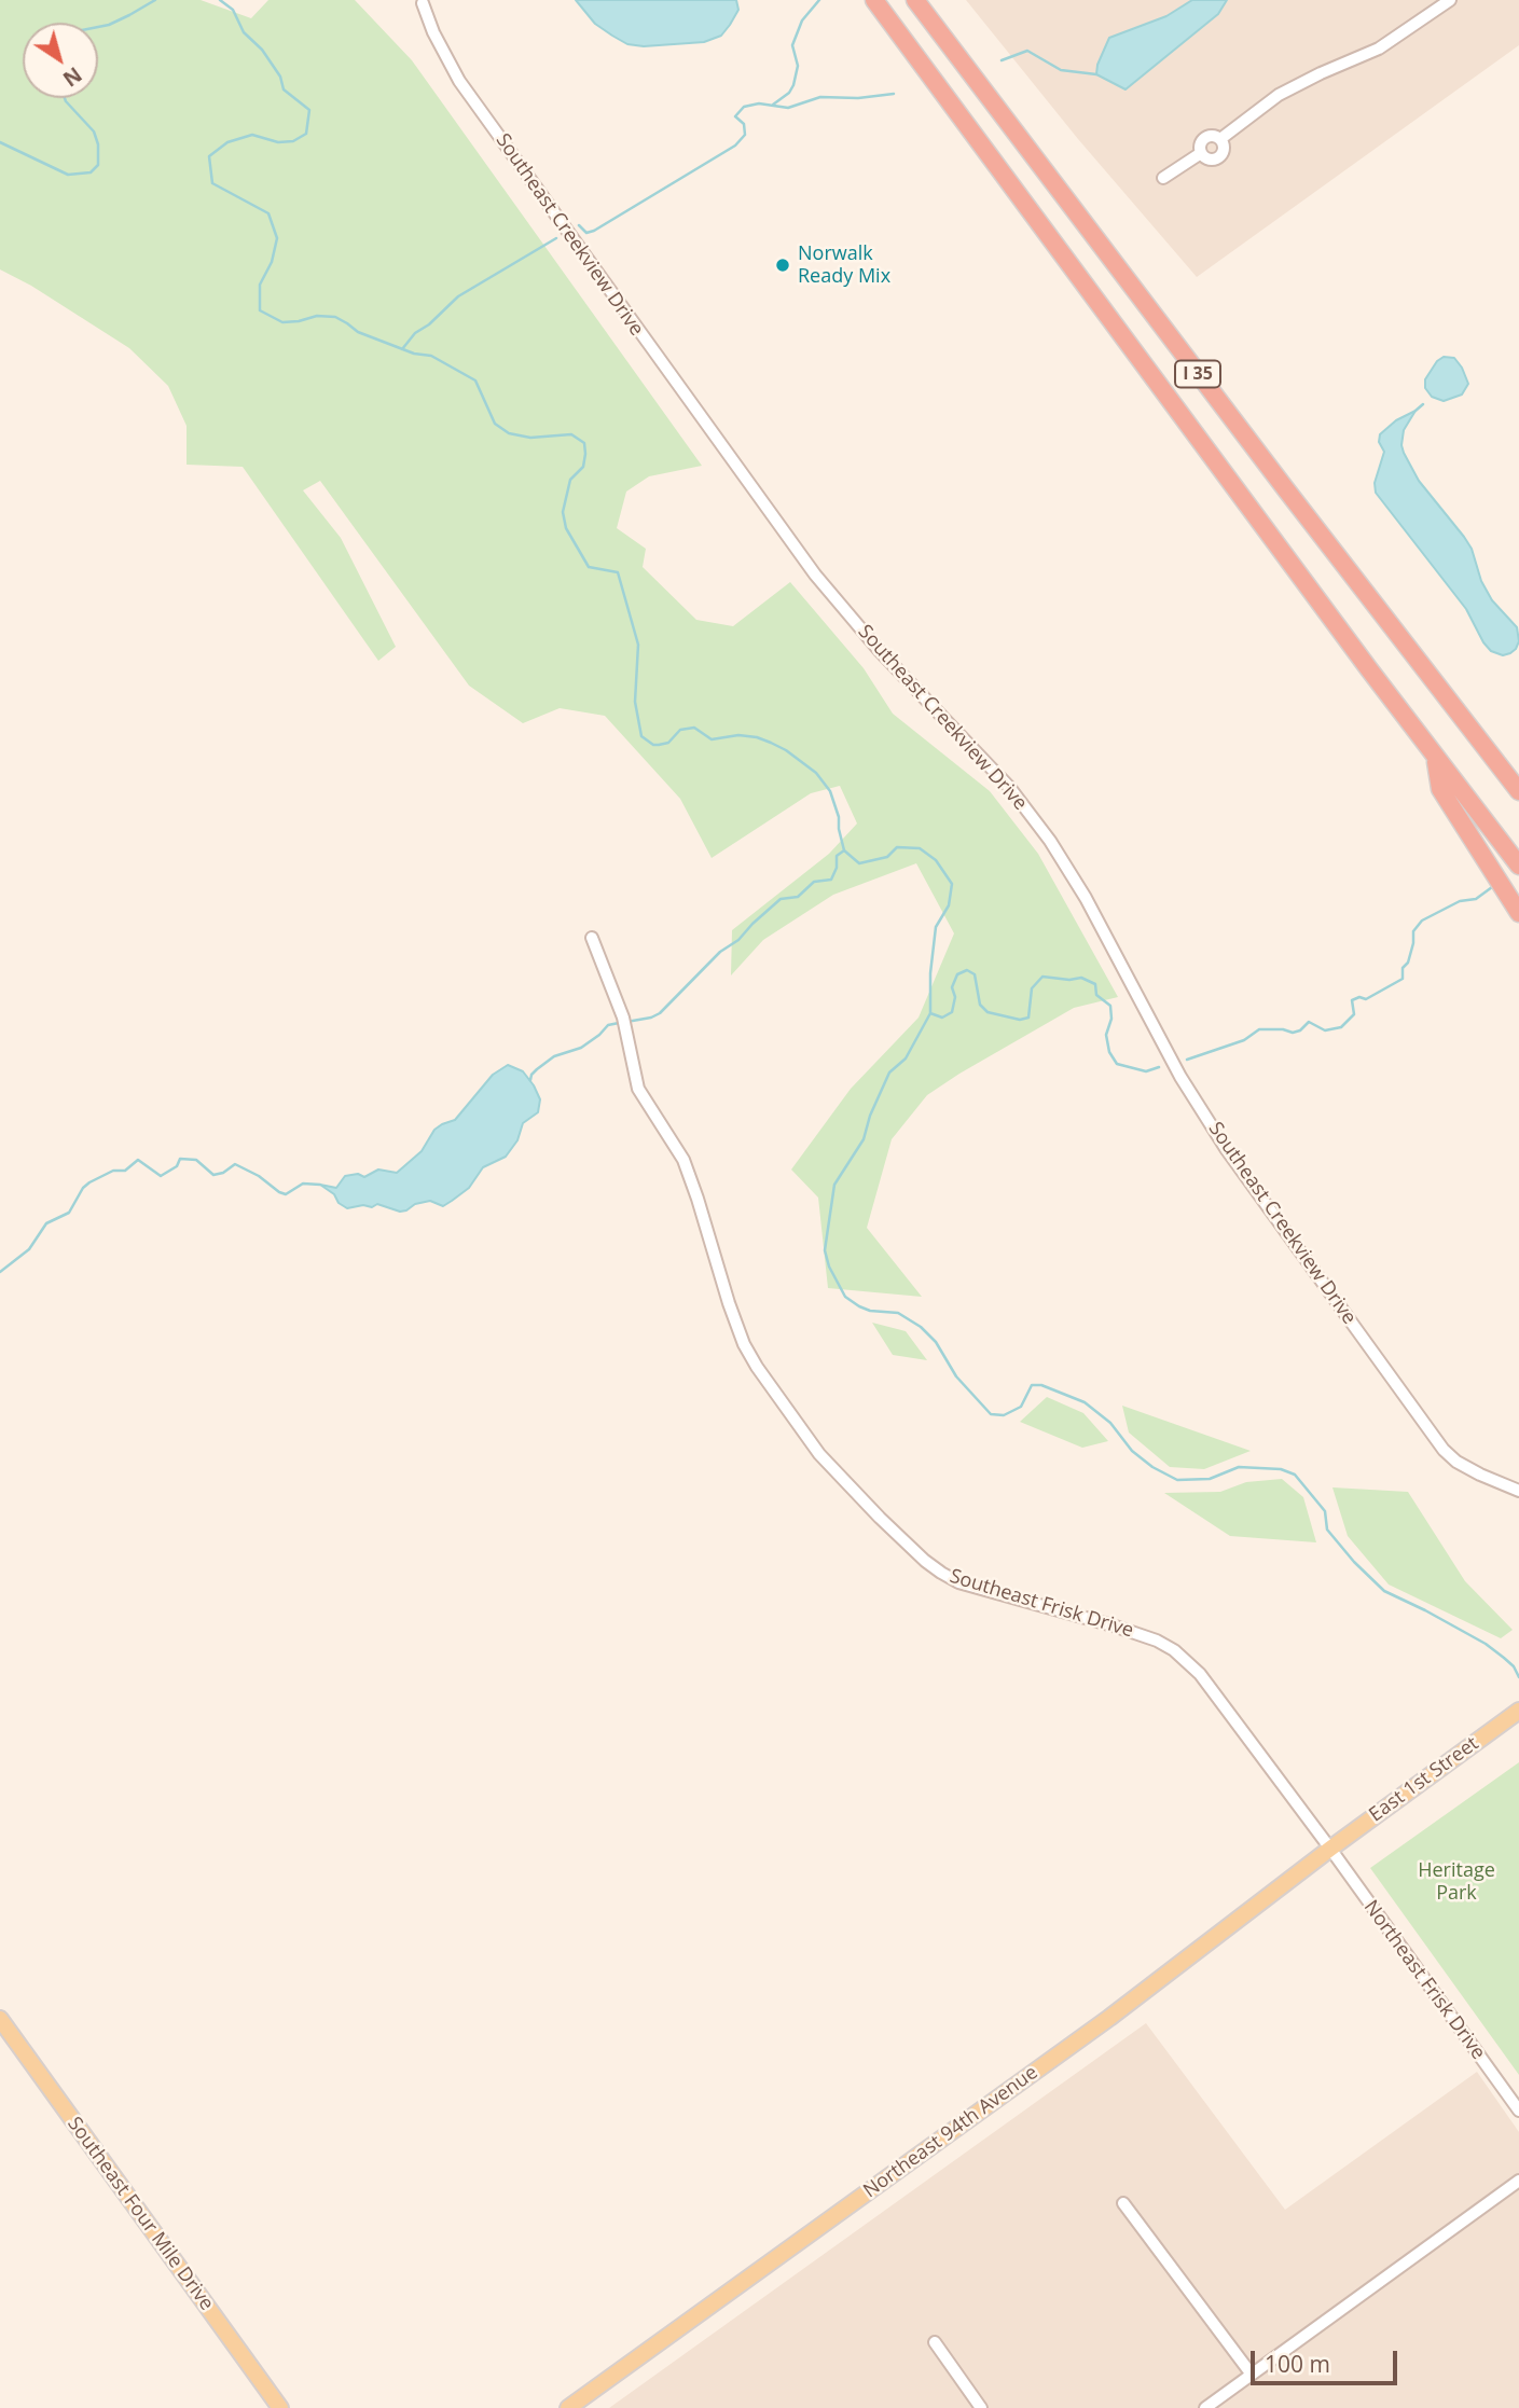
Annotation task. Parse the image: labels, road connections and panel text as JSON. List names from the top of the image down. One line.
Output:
{"streets":{"highway":["I 35"],"main road":["East 1st Street","Northeast 94th Avenue","Southeast Four Mile Drive"],"street":["Southeast Creekview Drive","Southeast Frisk Drive","Northeast Frisk Drive"]},"crossings":[["Southeast Frisk Drive","East 1st Street"],["Southeast Frisk Drive","Northeast Frisk Drive"],["Southeast Frisk Drive","Northeast 94th Avenue"],["East 1st Street","Northeast Frisk Drive"],["East 1st Street","Northeast 94th Avenue"],["Northeast Frisk Drive","Northeast 94th Avenue"]],"parks":["Heritage Park"],"places":["Norwalk Ready Mix"],"scale_bar":"100 m","north":"bottom right"}
